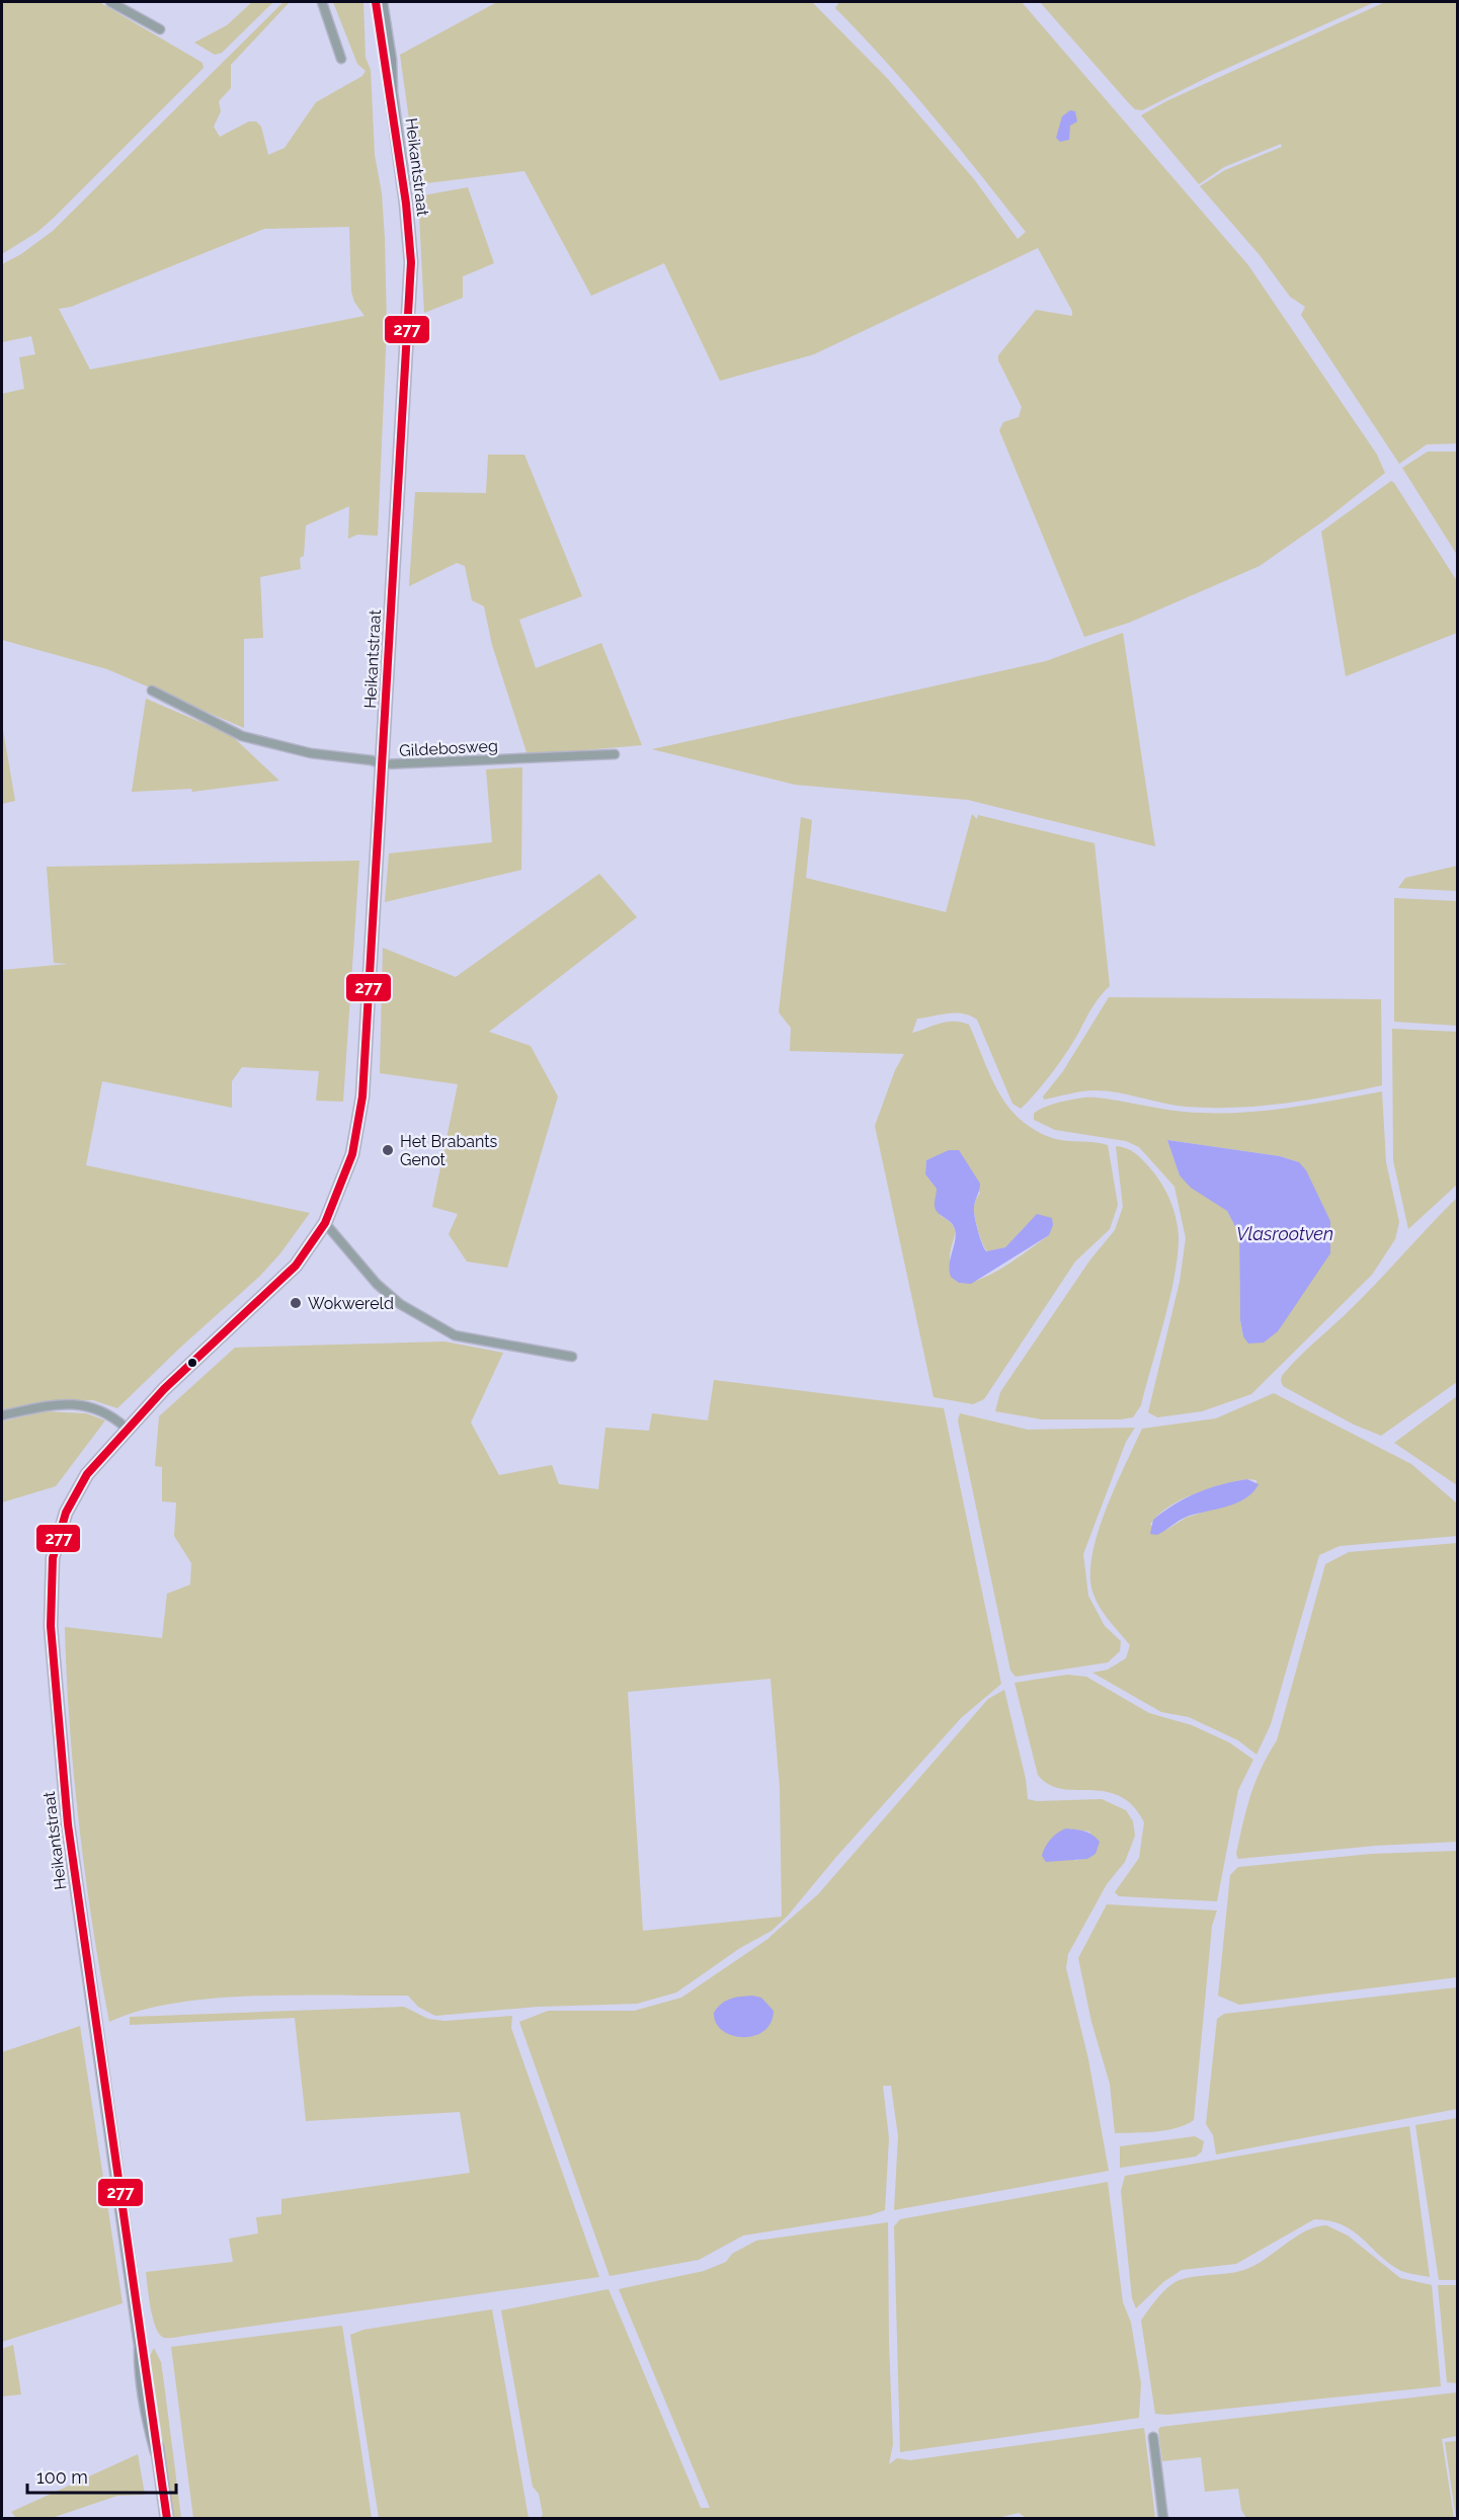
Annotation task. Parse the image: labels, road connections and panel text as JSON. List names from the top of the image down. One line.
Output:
{"streets":{"street":["Heikantstraat","Gildebosweg"]},"crossings":[["Heikantstraat","Gildebosweg"]],"water":["Vlasrootven"],"places":["Het Brabants Genot","Wokwereld"],"lines":["transit line 277"],"scale_bar":"100 m"}
